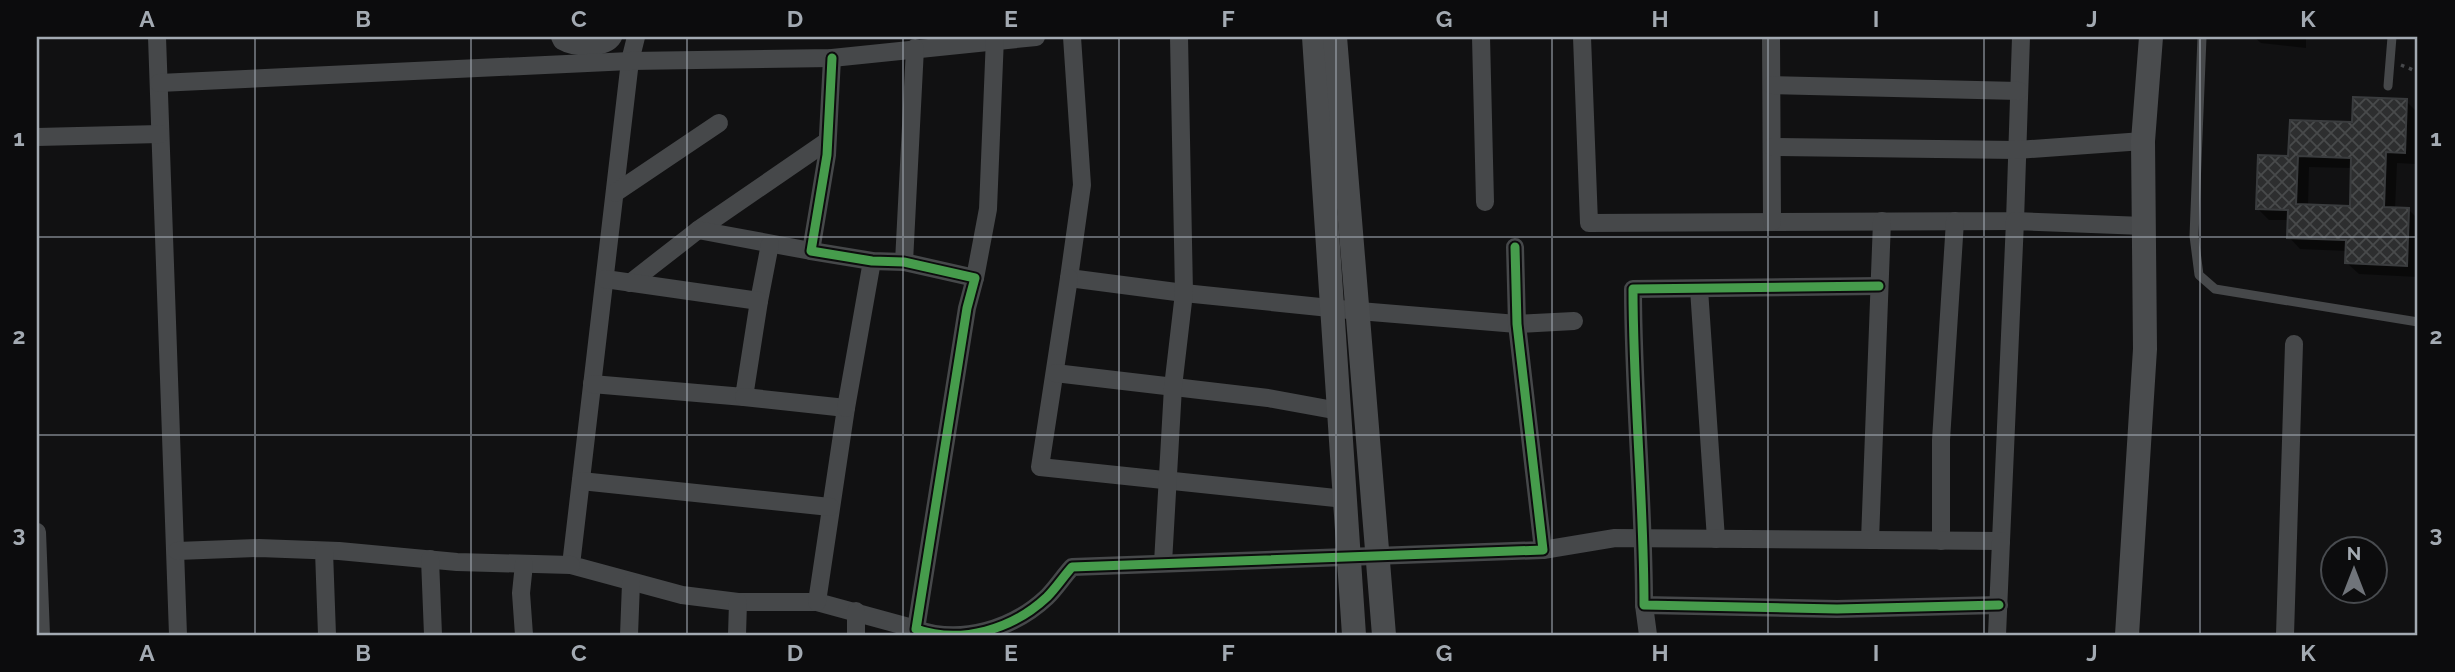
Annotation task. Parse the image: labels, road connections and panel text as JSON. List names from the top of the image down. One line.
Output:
{"north":"top","grid":{"columns":["A","B","C","D","E","F","G","H","I","J","K"],"rows":["1","2","3"]}}
